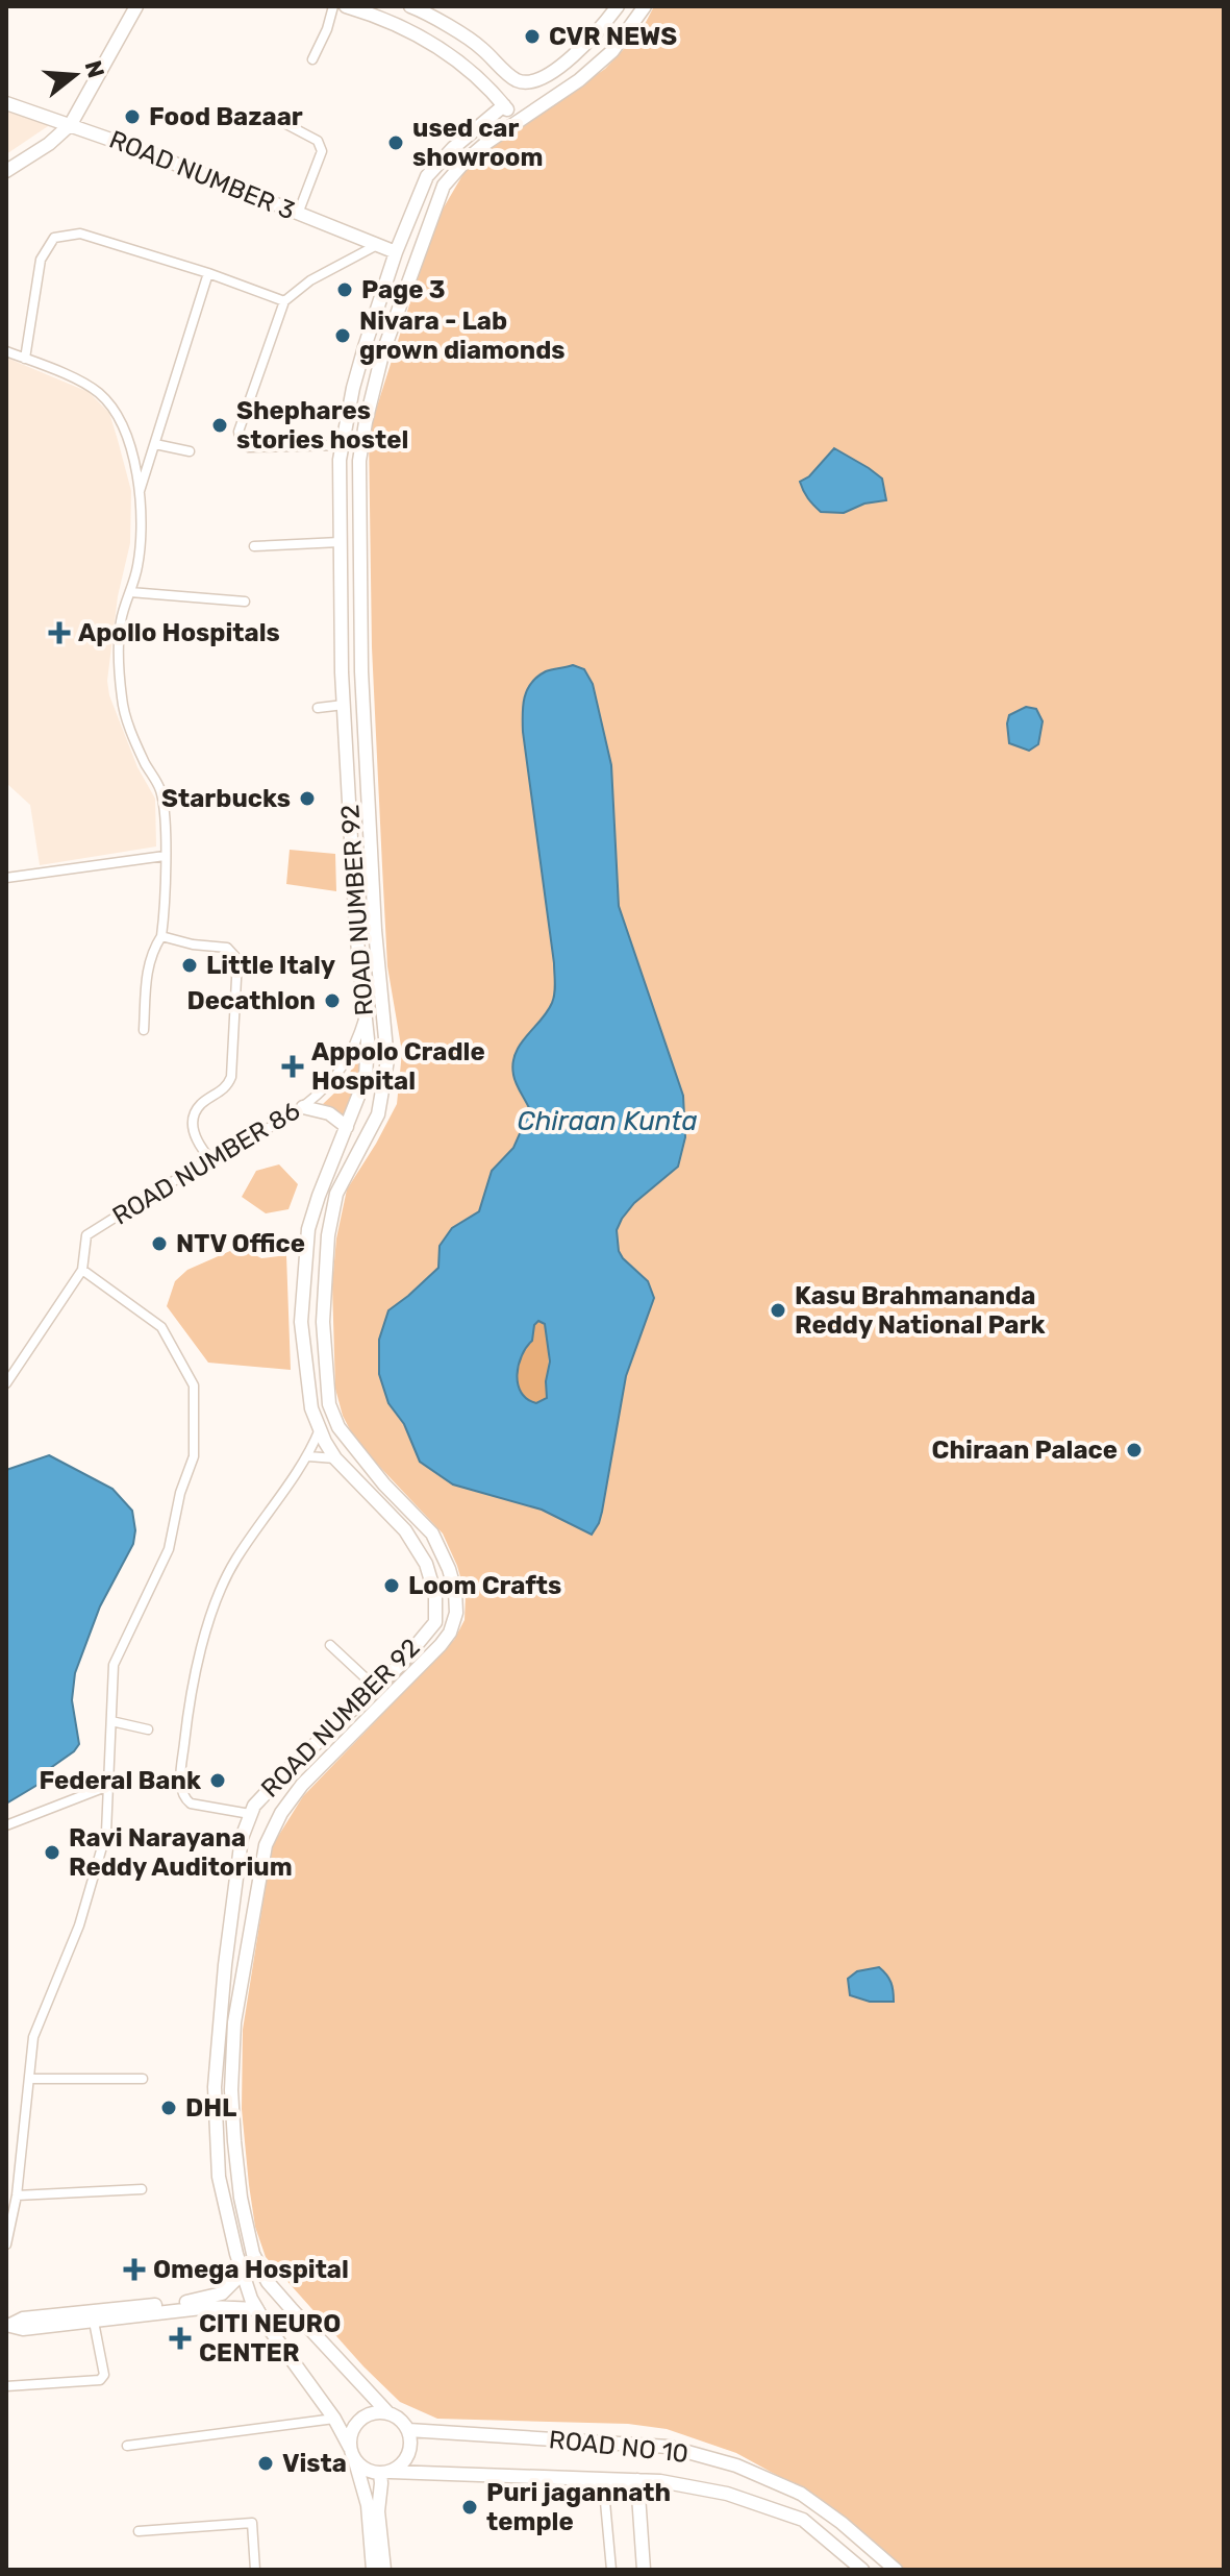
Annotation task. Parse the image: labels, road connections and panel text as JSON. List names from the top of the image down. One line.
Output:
{"streets":{"main road":["ROAD NUMBER 3","ROAD NUMBER 92","ROAD NO 10"],"street":["ROAD NUMBER 86"]},"crossings":[["ROAD NUMBER 3","ROAD NUMBER 92"],["ROAD NUMBER 92","ROAD NUMBER 86"],["ROAD NUMBER 92","ROAD NO 10"]],"water":["Chiraan Kunta"],"places":{"other":["CVR NEWS","Food Bazaar","used car showroom","Page 3","Nivara - Lab grown diamonds","Shephares stories hostel","Starbucks","Little Italy","Decathlon","NTV Office","Kasu Brahmananda Reddy National Park","Chiraan Palace","Loom Crafts","Federal Bank","Ravi Narayana Reddy Auditorium","DHL","Vista","Puri jagannath temple"],"health":["Apollo Hospitals","Appolo Cradle Hospital","Omega Hospital","CITI NEURO CENTER"]},"north":"right"}
